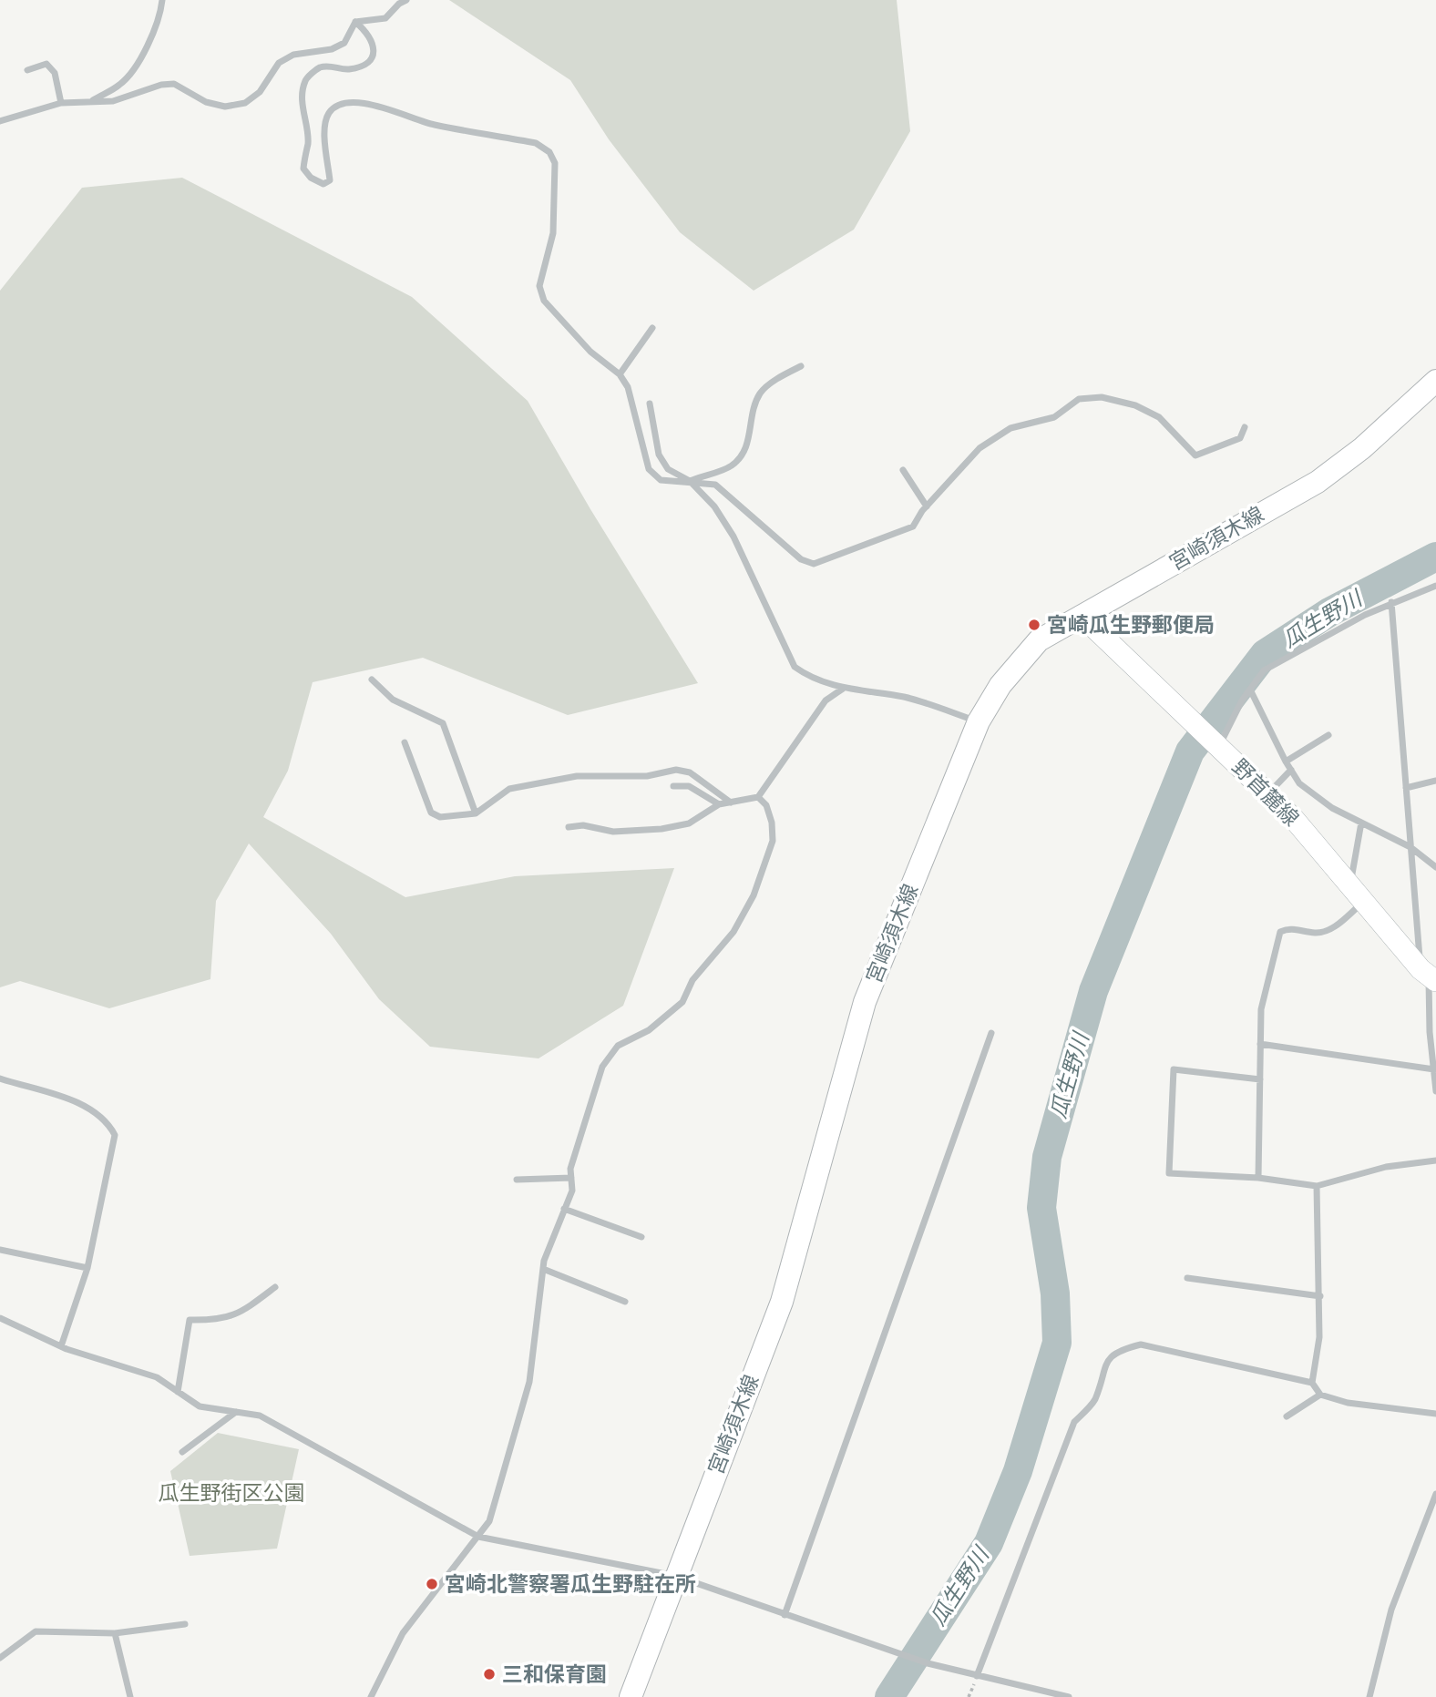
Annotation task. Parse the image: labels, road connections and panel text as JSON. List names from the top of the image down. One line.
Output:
{"streets":{"main road":["宮崎須木線","野首麓線"]},"crossings":[["宮崎須木線","野首麓線"]],"water":["瓜生野川"],"parks":["瓜生野街区公園"],"places":["宮崎瓜生野郵便局","宮崎北警察署瓜生野駐在所","三和保育園"]}
